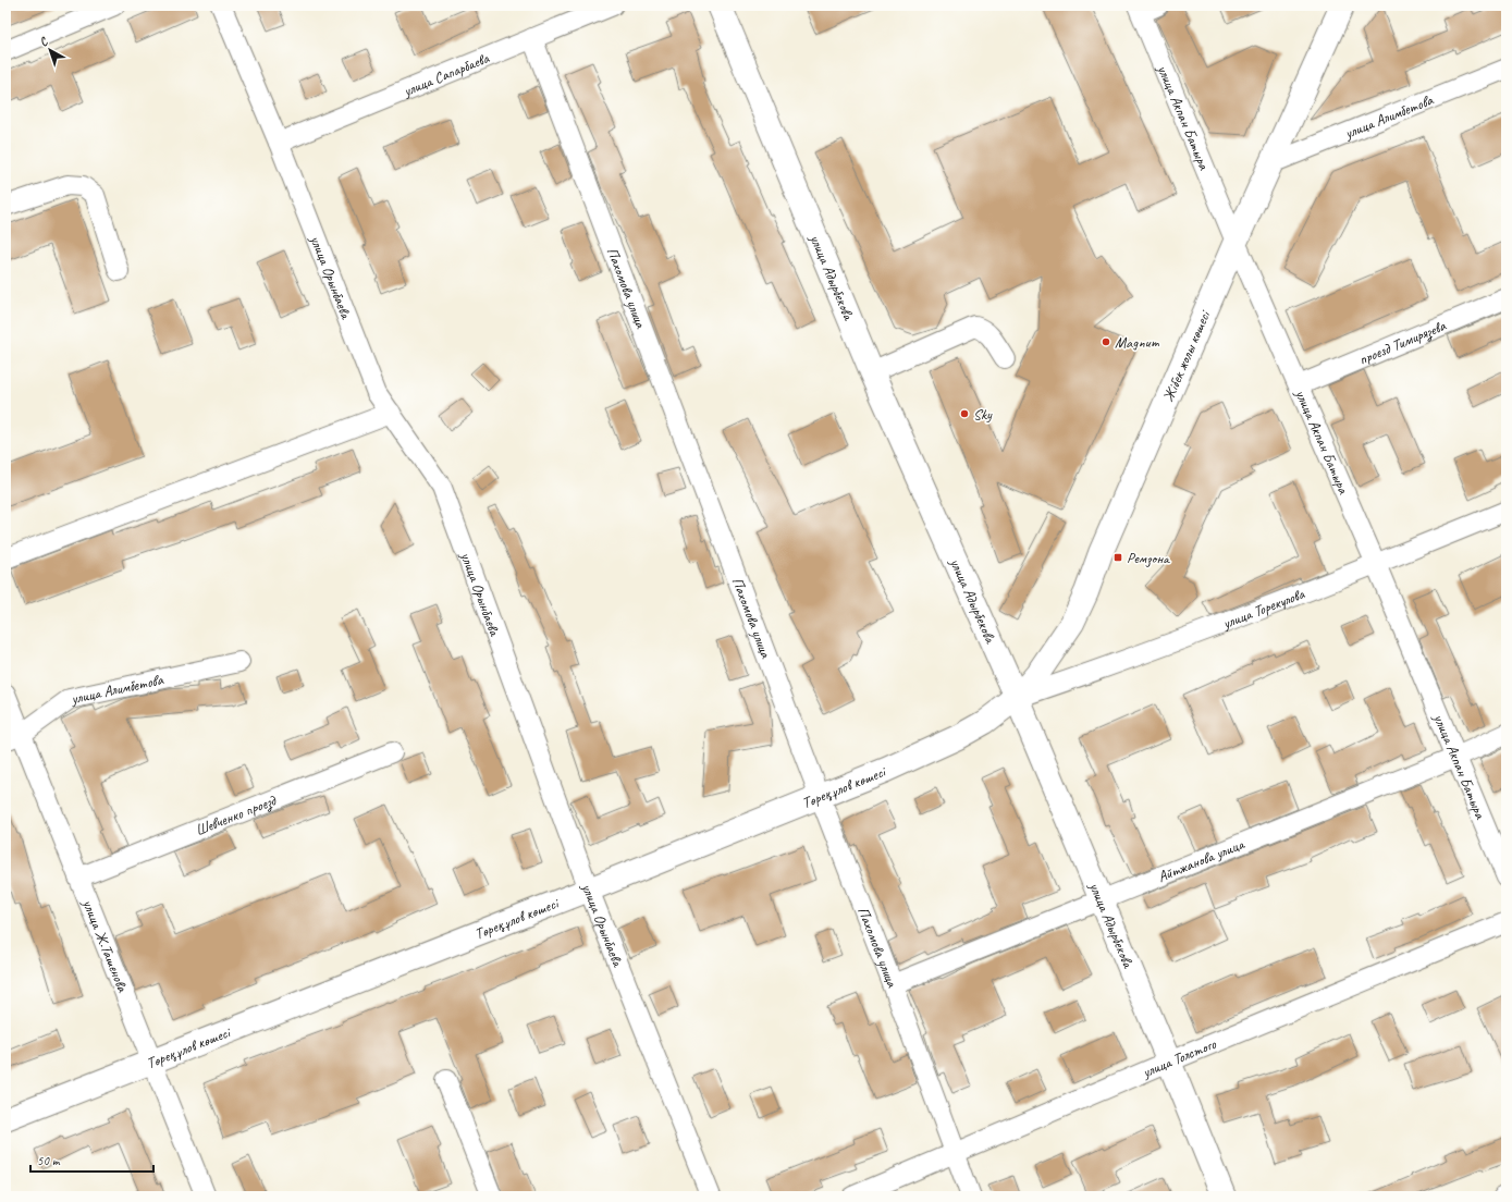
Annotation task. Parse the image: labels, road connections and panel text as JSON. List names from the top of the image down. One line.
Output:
{"streets":{"main road":["улица Адырбекова","Жібек жолы көшесі","Төреқұлов көшесі"],"street":["улица Сапарбаева","улица Акпан Батыра","улица Алимбетова","улица Орынбаева","Пахомова улица","проезд Тимирязева","улица Торекулова","Шевченко проезд","Айтжанова улица","улица Ж.Ташенова","улица Толстого"]},"crossings":[["улица Сапарбаева","улица Орынбаева"],["улица Сапарбаева","Пахомова улица"],["улица Акпан Батыра","проезд Тимирязева"],["улица Акпан Батыра","Жібек жолы көшесі"],["улица Акпан Батыра","улица Торекулова"],["улица Акпан Батыра","Айтжанова улица"],["улица Алимбетова","Жібек жолы көшесі"],["улица Алимбетова","улица Ж.Ташенова"],["улица Орынбаева","Төреқұлов көшесі"],["улица Адырбекова","Жібек жолы көшесі"],["улица Адырбекова","улица Торекулова"],["улица Адырбекова","Төреқұлов көшесі"],["улица Адырбекова","Айтжанова улица"],["улица Адырбекова","улица Толстого"],["Пахомова улица","Төреқұлов көшесі"],["Пахомова улица","Айтжанова улица"],["Пахомова улица","улица Толстого"],["Жібек жолы көшесі","улица Торекулова"],["Жібек жолы көшесі","Төреқұлов көшесі"],["улица Торекулова","Төреқұлов көшесі"],["Төреқұлов көшесі","улица Ж.Ташенова"],["Шевченко проезд","улица Ж.Ташенова"]],"places":{"other":["Magnum","Sky"],"transit":["Ремзона"]},"scale_bar":"50 m","north":"top left"}
